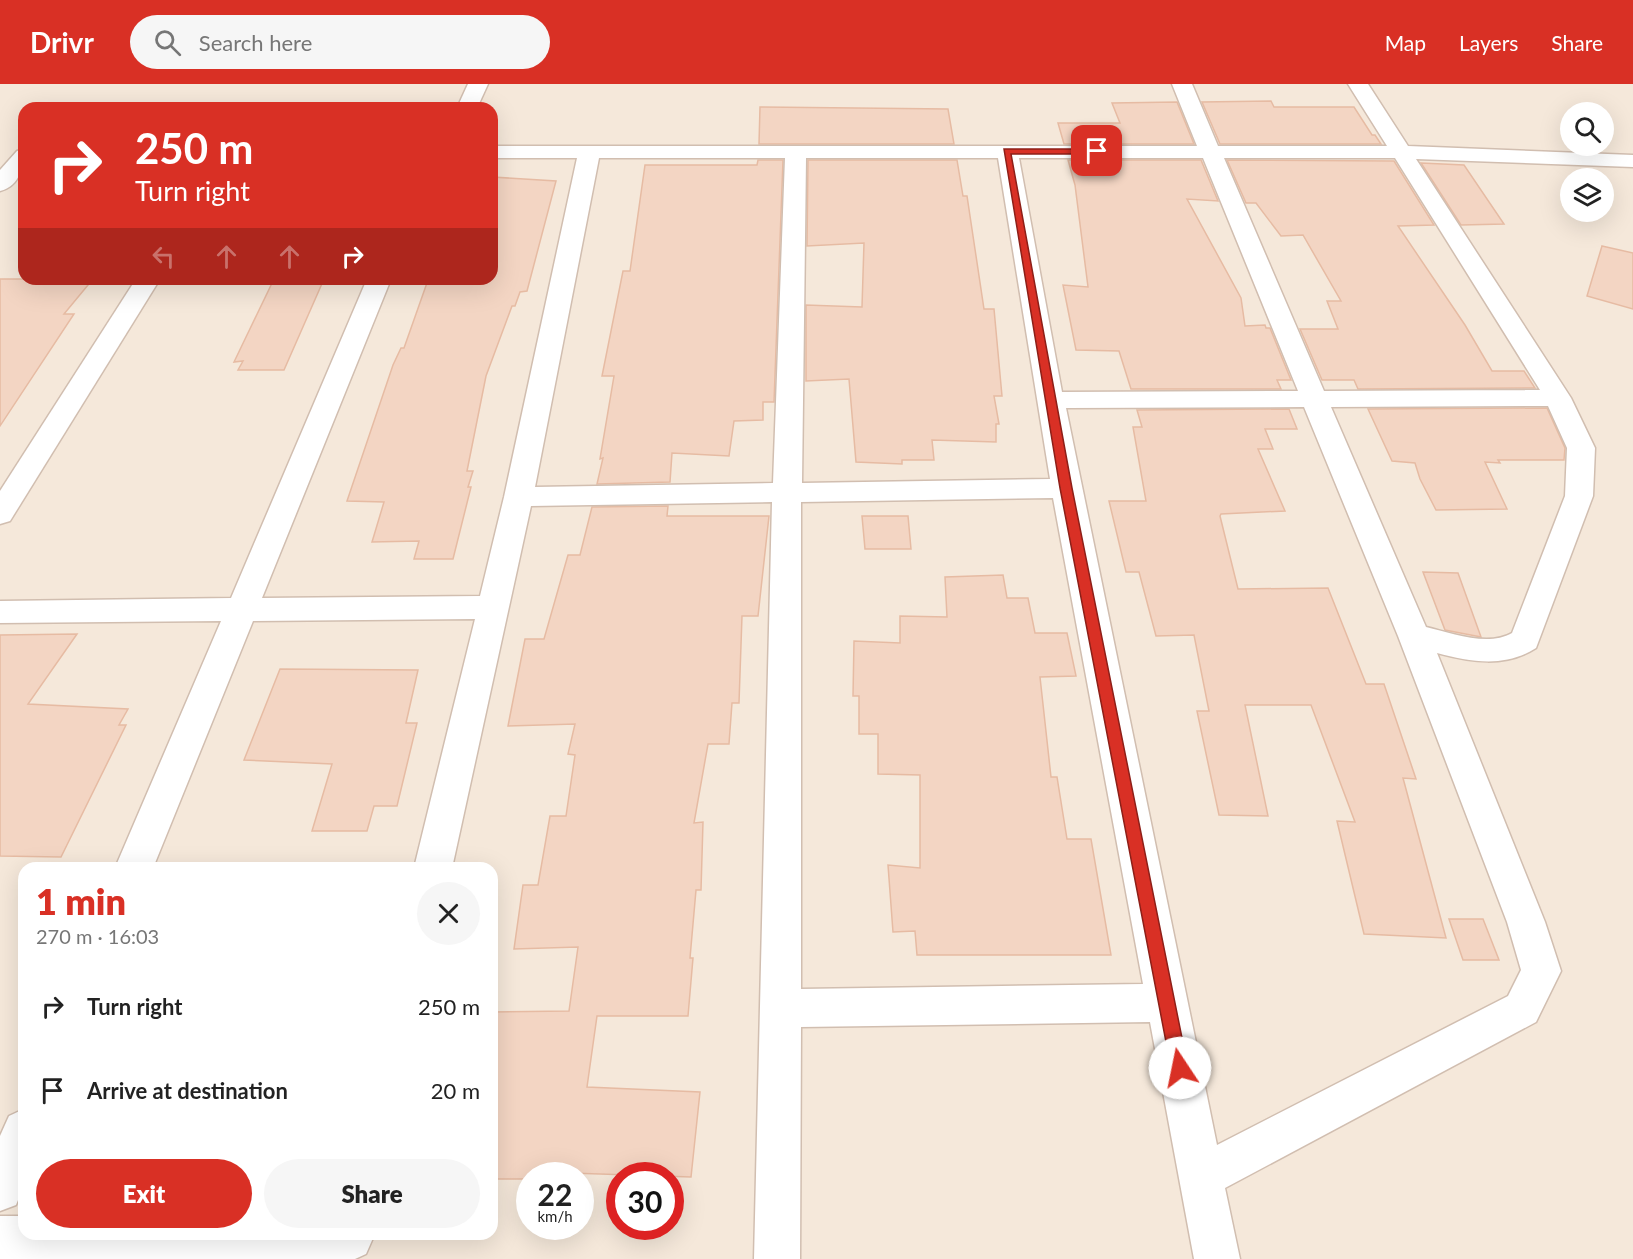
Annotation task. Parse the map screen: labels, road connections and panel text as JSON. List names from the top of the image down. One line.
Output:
{"page":{"header":"Drivr","search":"Search here","nav":["Map","Layers","Share"],"turn":["250 m","Turn right"],"heading":["1 min","270 m · 16:03"],"list":[{"name":"Turn right","value":"250 m"},{"name":"Arrive at destination","value":"20 m"}],"buttons":["Exit","Share"],"speed":"22 km/h","limit":"30"}}
